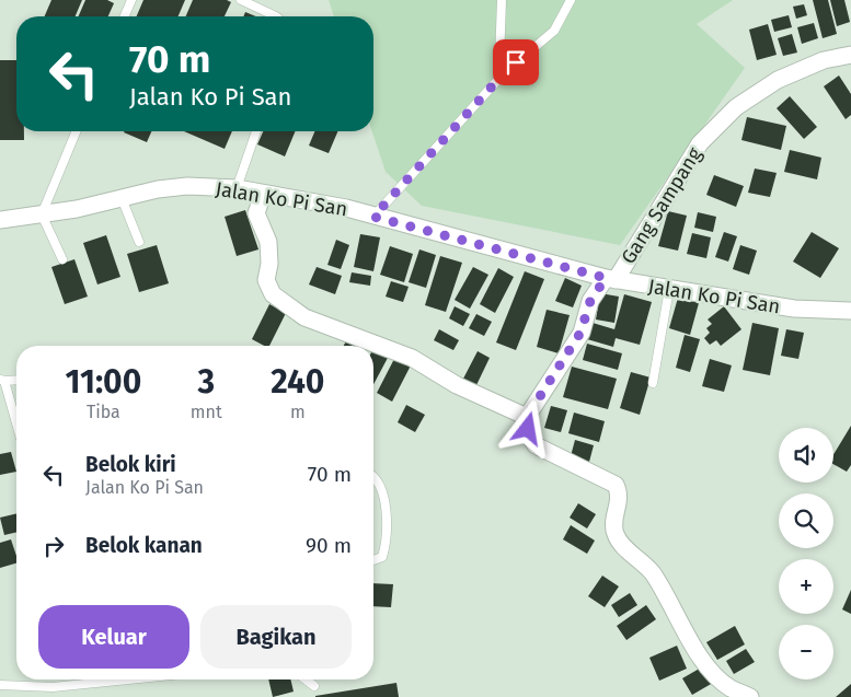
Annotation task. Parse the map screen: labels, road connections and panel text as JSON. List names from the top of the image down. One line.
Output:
{"streets":{"street":["Jalan Ko Pi San","Gang Sampang"]},"crossings":[["Jalan Ko Pi San","Gang Sampang"]],"page":{"turn":["70 m","Jalan Ko Pi San"],"eta":["11:00","Tiba","3","mnt","240","m"],"map_buttons":["+","−"],"list":[{"name":"Belok kiri","note":"Jalan Ko Pi San","value":"70 m"},{"name":"Belok kanan","value":"90 m"}],"buttons":["Keluar","Bagikan"]}}
